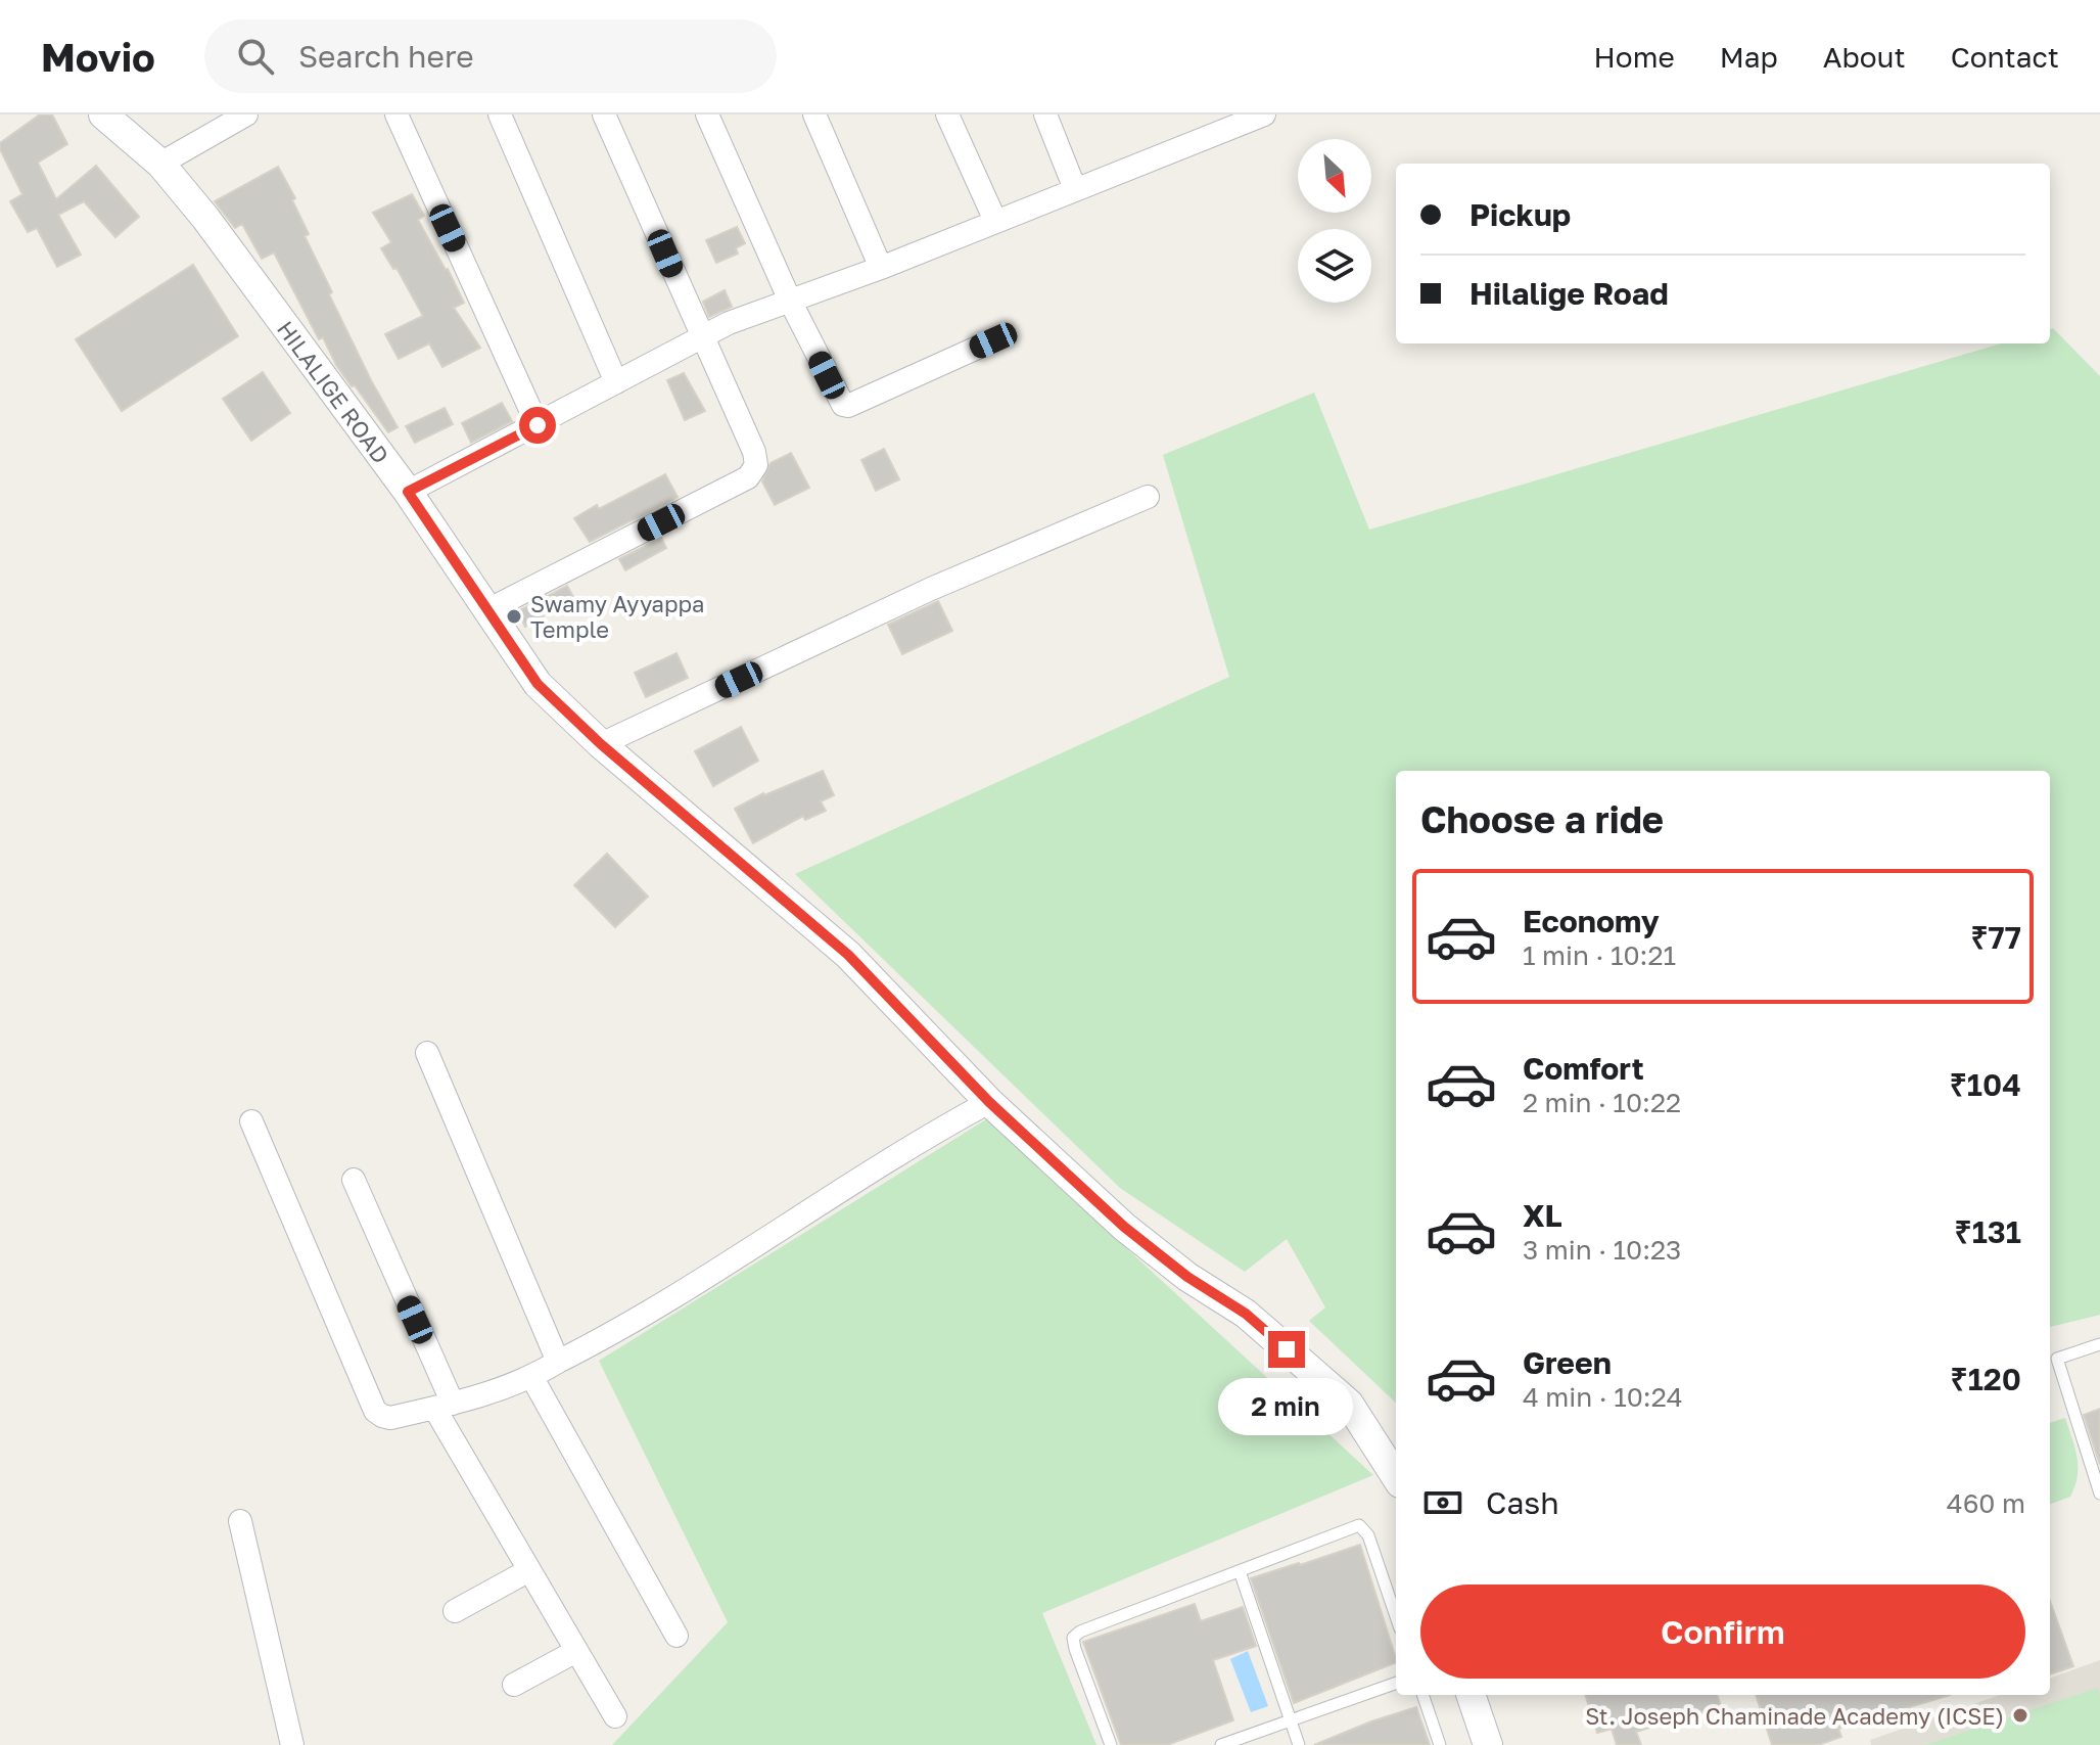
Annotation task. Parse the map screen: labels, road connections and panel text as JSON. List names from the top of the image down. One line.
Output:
{"streets":{"street":["HILALIGE ROAD"]},"places":["Swamy Ayyappa Temple","St. Joseph Chaminade Academy (ICSE)"],"north":"bottom right","page":{"header":"Movio","search":"Search here","nav":["Home","Map","About","Contact"],"banner":["Pickup","Hilalige Road"],"heading":"Choose a ride","list":[{"name":"Economy","note":"1 min · 10:21","value":"₹77"},{"name":"Comfort","note":"2 min · 10:22","value":"₹104"},{"name":"XL","note":"3 min · 10:23","value":"₹131"},{"name":"Green","note":"4 min · 10:24","value":"₹120"}],"bubble":"2 min","pay":["Cash","460 m"],"buttons":"Confirm"}}
